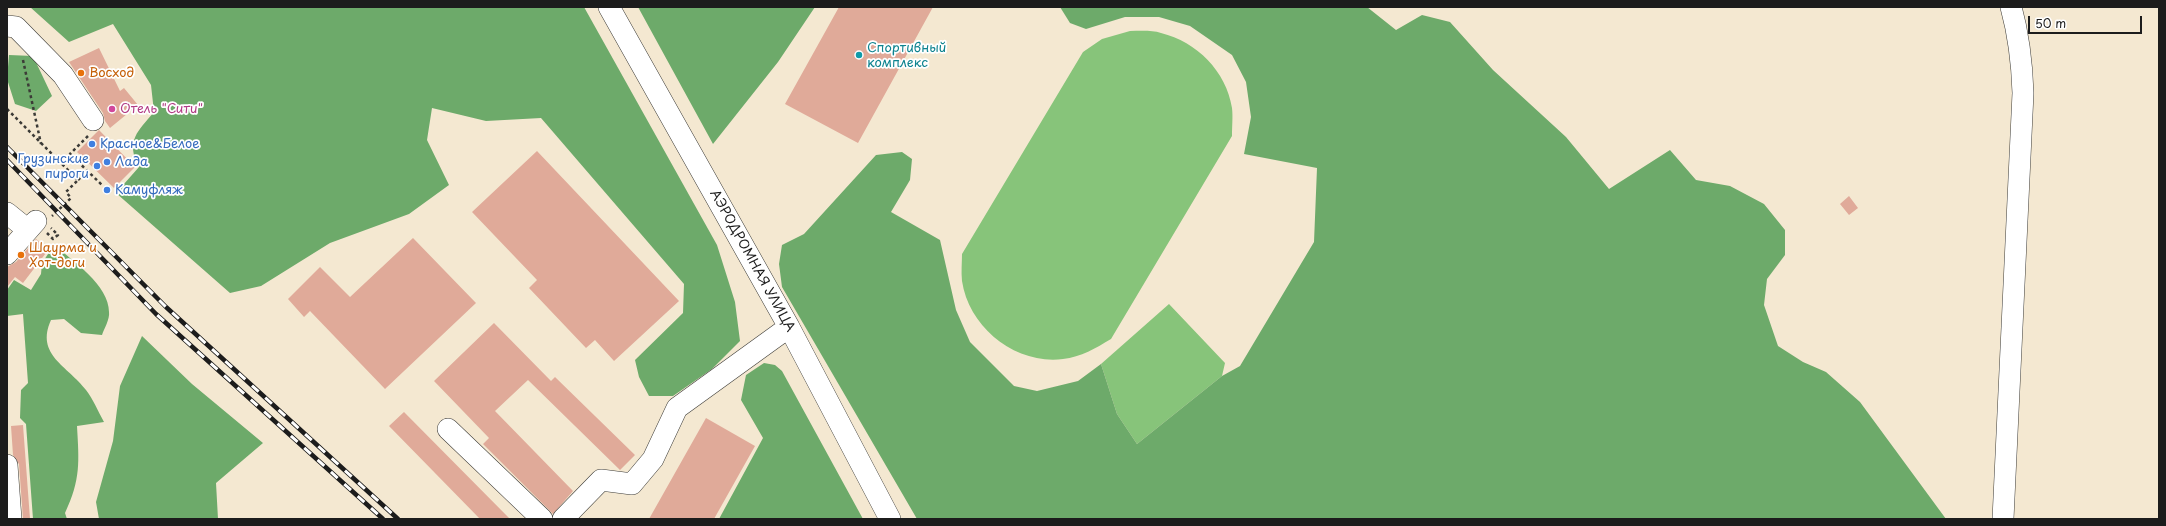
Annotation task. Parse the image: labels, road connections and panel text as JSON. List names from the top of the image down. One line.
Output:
{"streets":{"street":["АЭРОДРОМНАЯ УЛИЦА"]},"places":["Спортивный комплекс","Восход","Отель \"Сити\"","Красное&Белое","Лада","Грузинские пироги","Камуфляж","Шаурма и Хот-доги"],"scale_bar":"50 m"}
